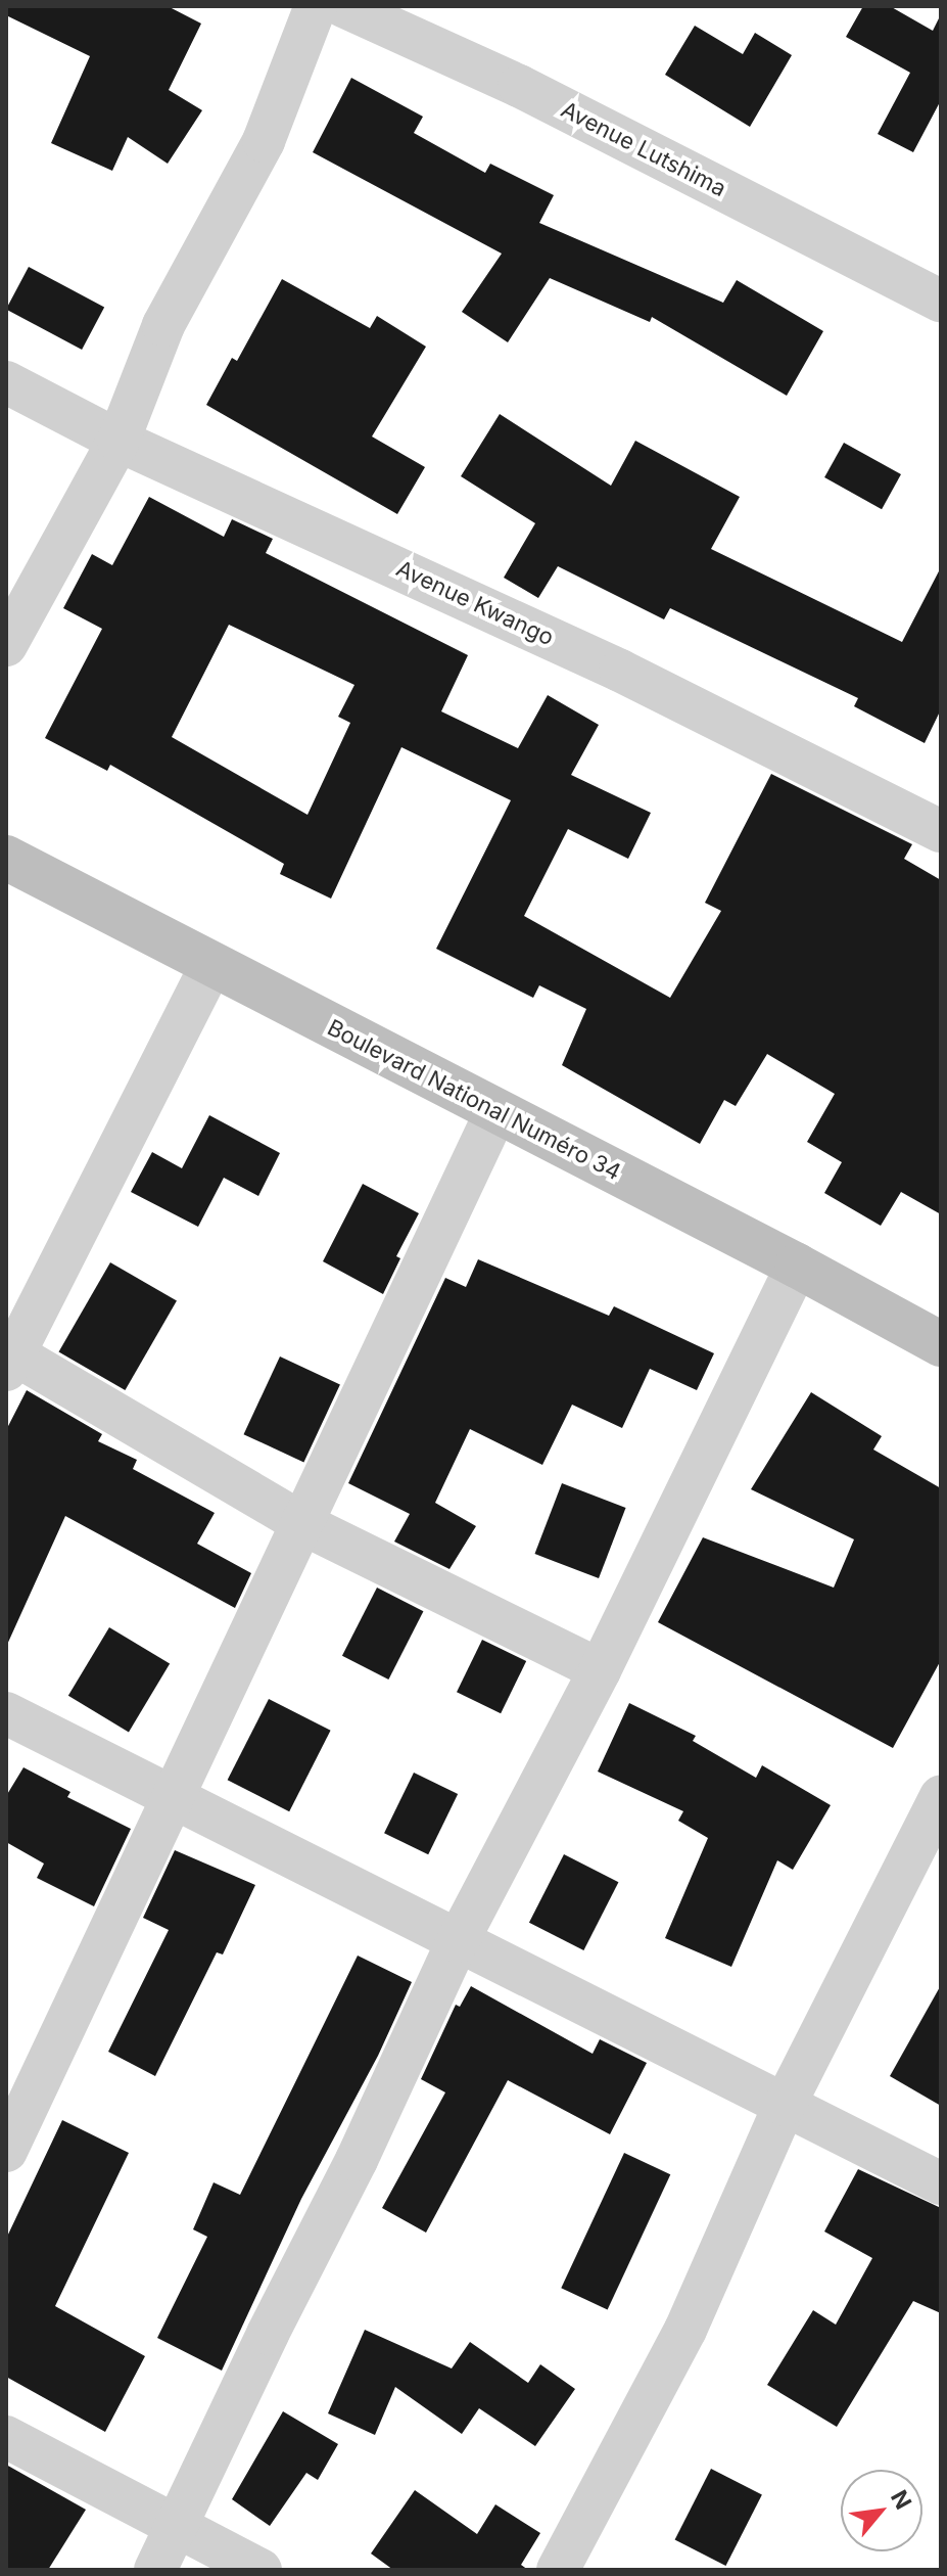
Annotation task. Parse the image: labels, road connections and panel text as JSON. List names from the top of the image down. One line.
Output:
{"streets":{"main road":["Boulevard National Numéro 34"],"street":["Avenue Lutshima","Avenue Kwango"]},"north":"top right"}
